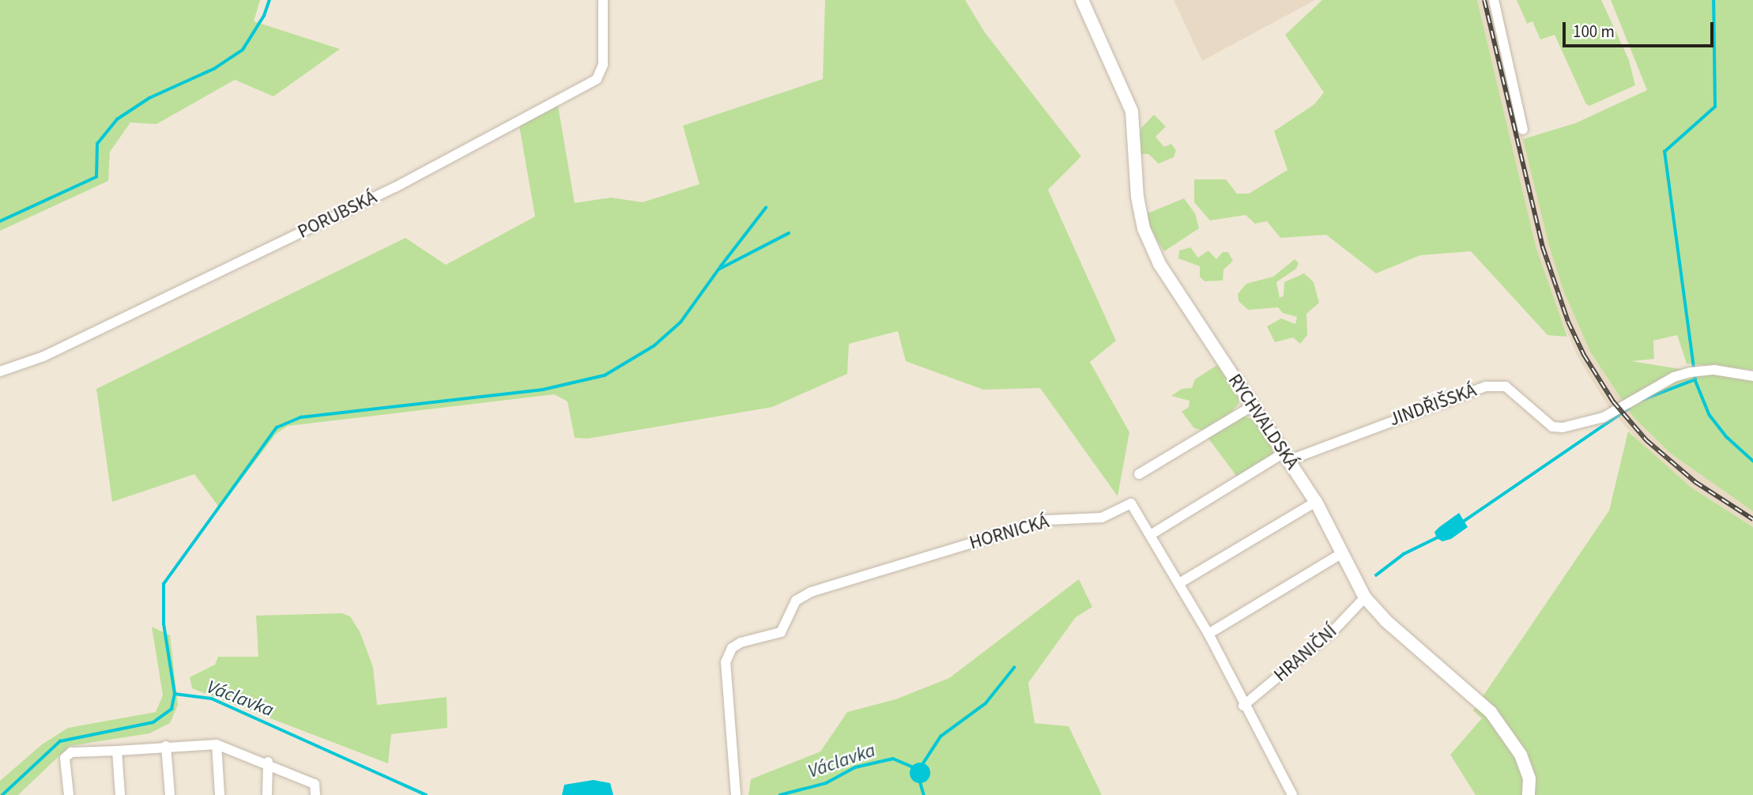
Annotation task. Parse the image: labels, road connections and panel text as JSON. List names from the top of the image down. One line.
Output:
{"streets":{"street":["PORUBSKÁ","JINDŘIŠSKÁ","RYCHVALDSKÁ","HORNICKÁ","HRANIČNÍ"]},"crossings":[["JINDŘIŠSKÁ","RYCHVALDSKÁ"],["JINDŘIŠSKÁ","HORNICKÁ"],["RYCHVALDSKÁ","HRANIČNÍ"],["HORNICKÁ","HRANIČNÍ"]],"water":["Václavka"],"scale_bar":"100 m"}
